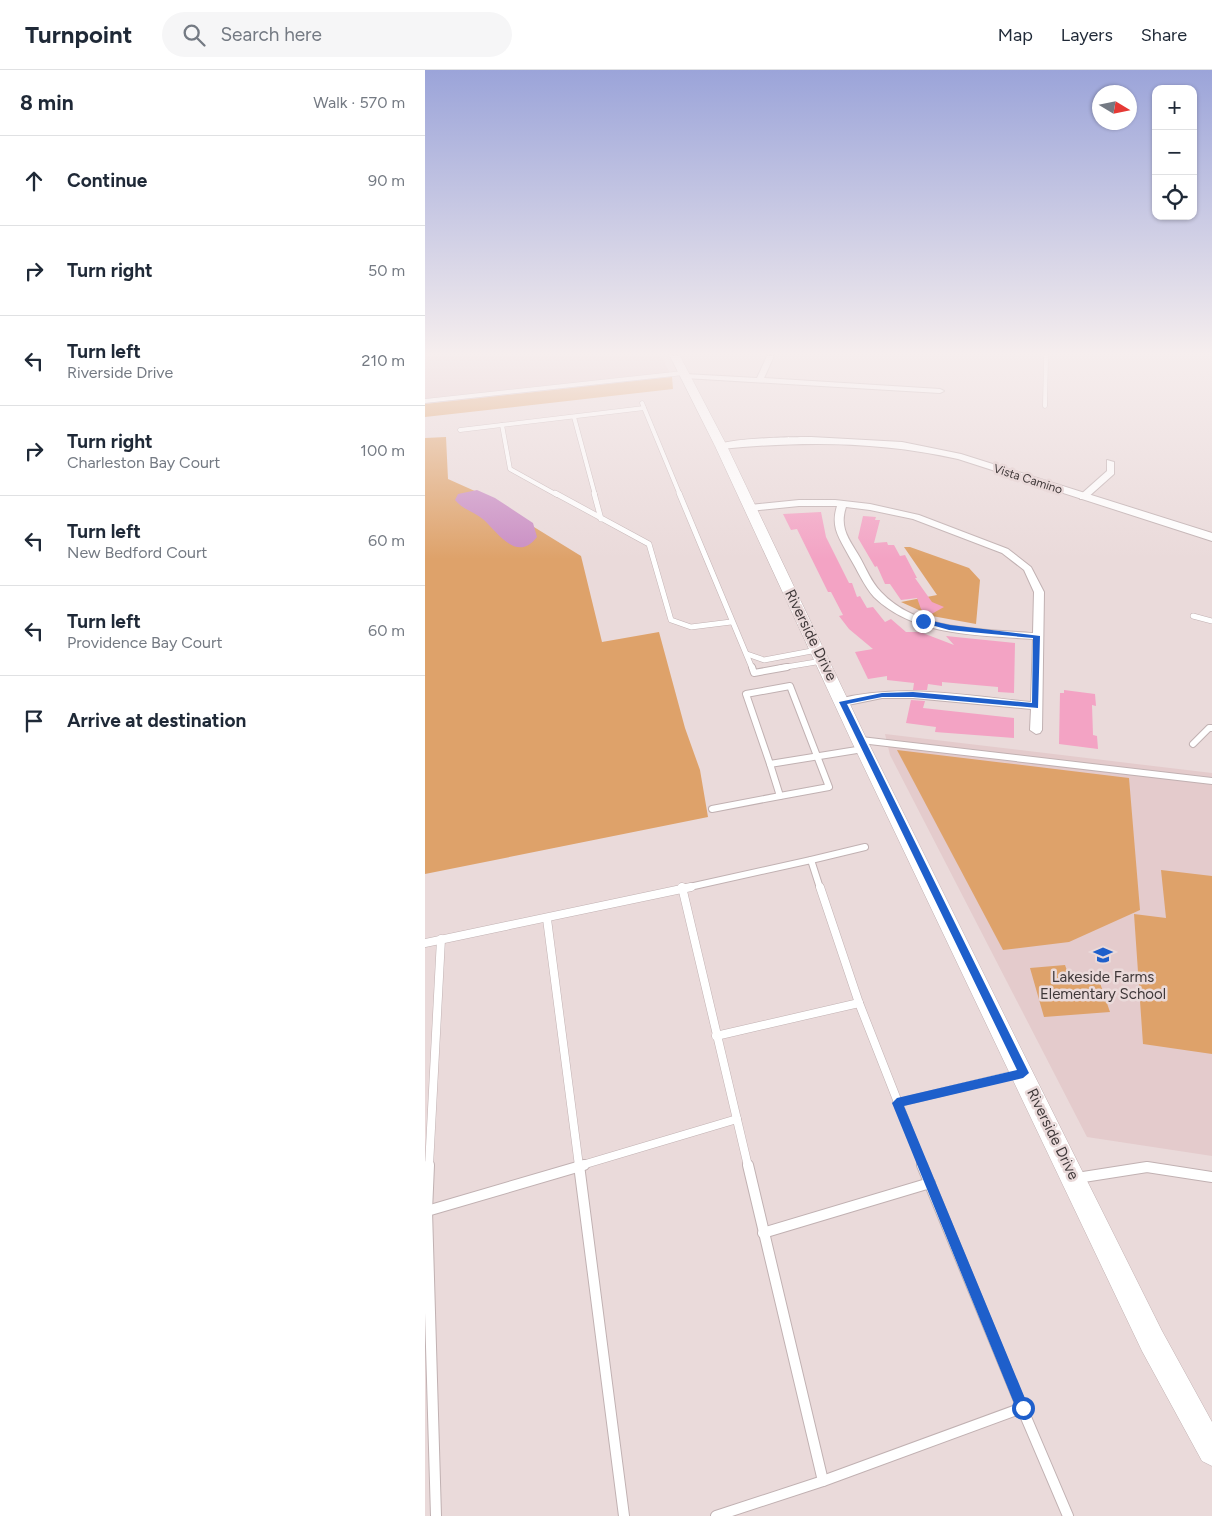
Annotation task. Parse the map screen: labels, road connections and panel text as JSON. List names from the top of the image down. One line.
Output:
{"streets":{"main road":["Riverside Drive"],"street":["Vista Camino"]},"crossings":[["Vista Camino","Riverside Drive"]],"places":{"school or university":["Lakeside Farms Elementary School"]},"north":"right","page":{"header":"Turnpoint","search":"Search here","nav":["Map","Layers","Share"],"heading":["8 min","Walk · 570 m"],"map_buttons":["+","−"],"list":[["Continue","90 m"],["Turn right","50 m"],["Turn left","Riverside Drive","210 m"],["Turn right","Charleston Bay Court","100 m"],["Turn left","New Bedford Court","60 m"],["Turn left","Providence Bay Court","60 m"],"Arrive at destination"]}}
